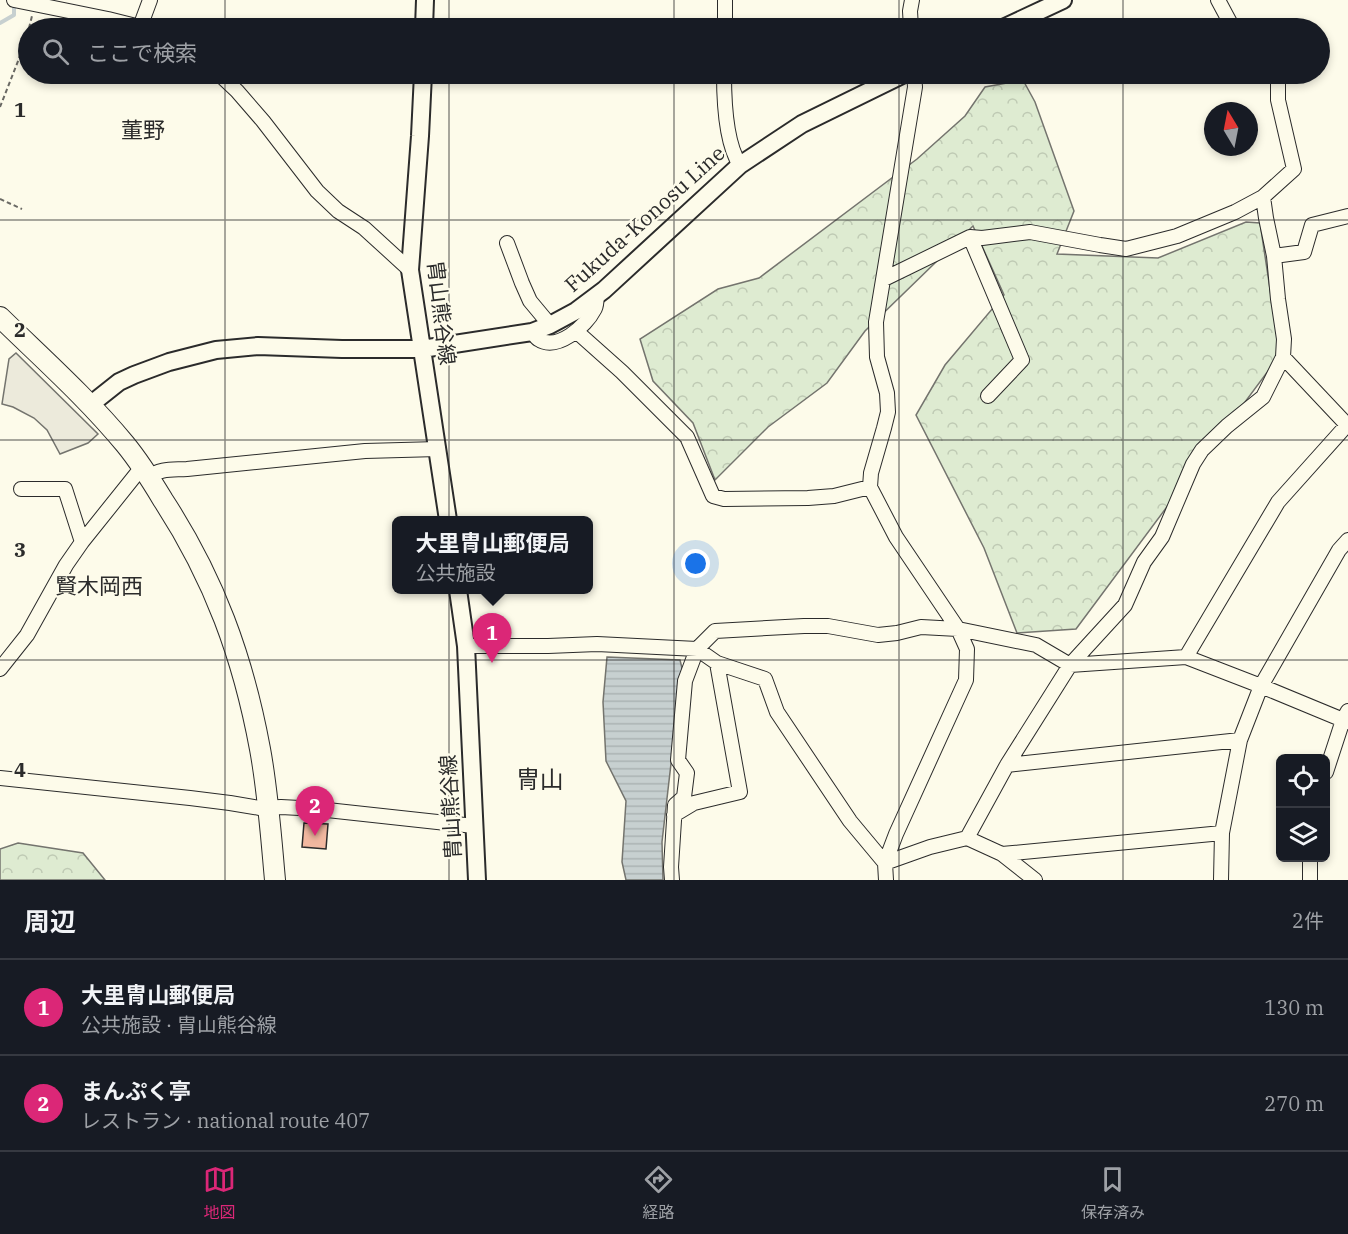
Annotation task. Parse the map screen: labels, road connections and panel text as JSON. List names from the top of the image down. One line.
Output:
{"streets":{"main road":["Fukuda-Konosu Line","胄山熊谷線"]},"crossings":[["Fukuda-Konosu Line","胄山熊谷線"]],"districts":["董野","賢木岡西","冑山"],"north":"top","page":{"search":"ここで検索","popup":["大里冑山郵便局","公共施設"],"pins":["1","2"],"heading":["周辺","2件"],"list":[{"mark":"1","name":"大里冑山郵便局","note":"公共施設 · 胄山熊谷線","value":"130 m"},{"mark":"2","name":"まんぷく亭","note":"レストラン · national route 407","value":"270 m"}],"nav":["地図","経路","保存済み"]},"grid":{"rows":["1","2","3","4"]}}
